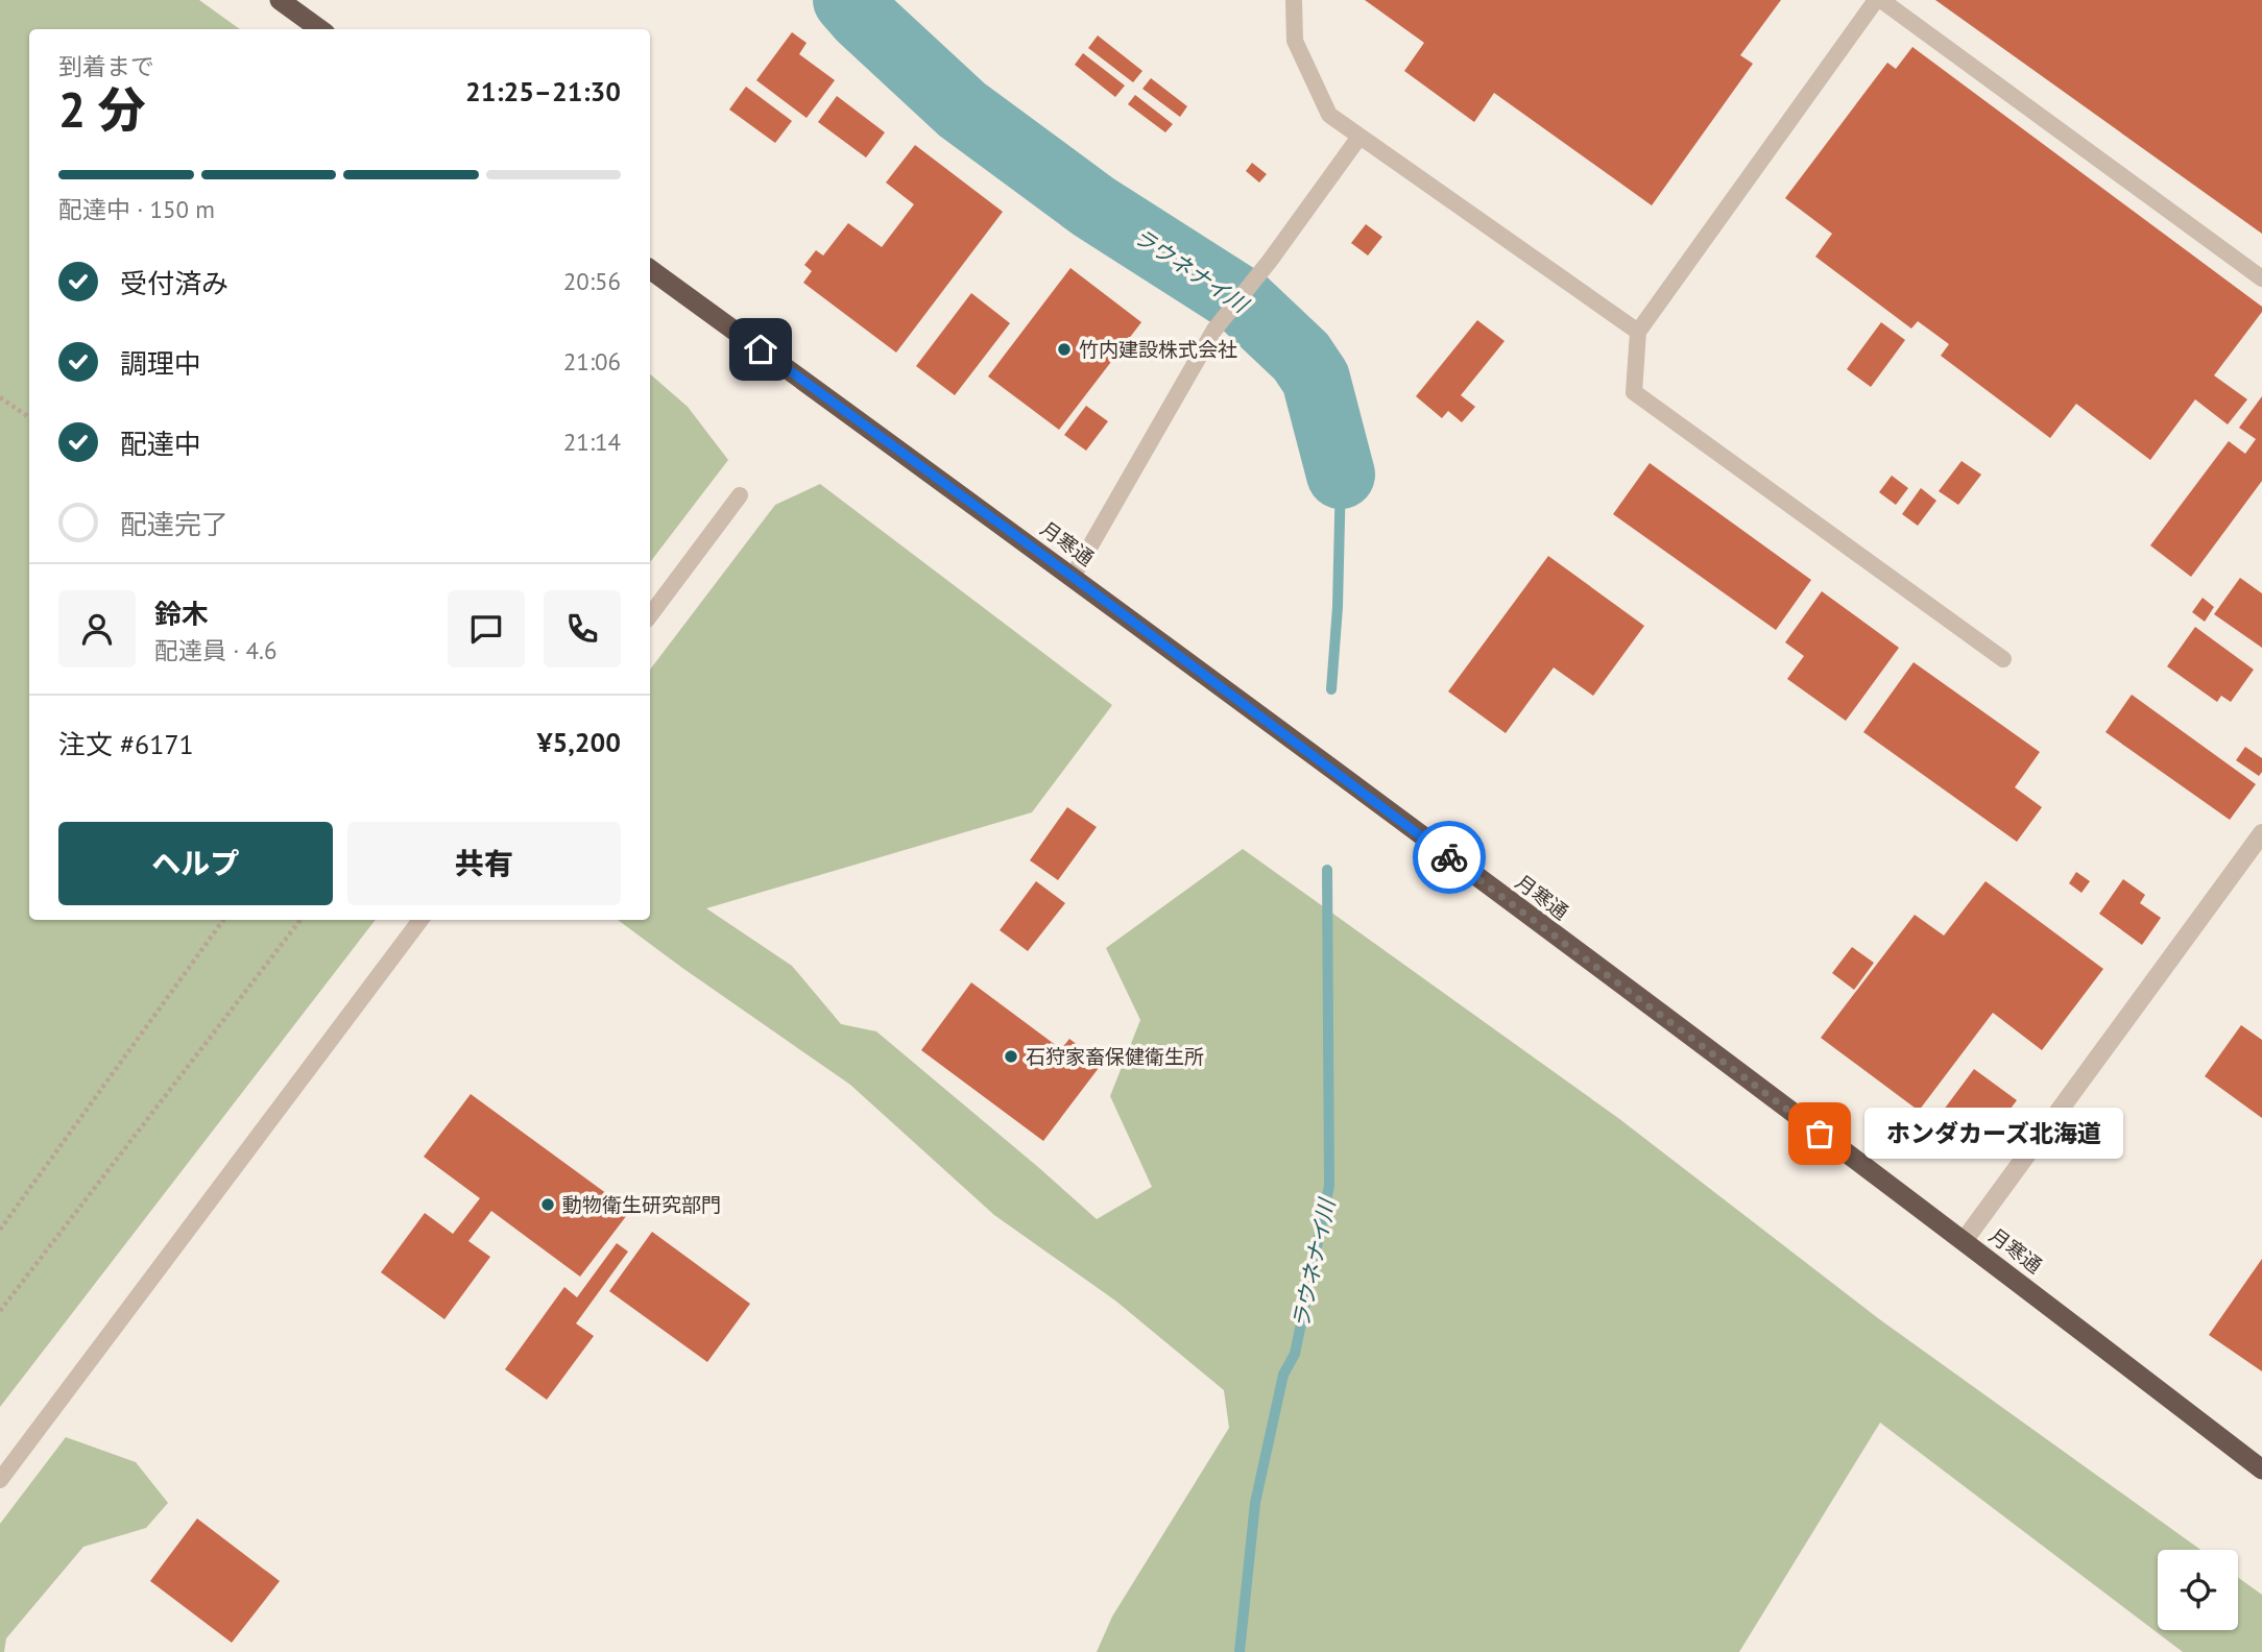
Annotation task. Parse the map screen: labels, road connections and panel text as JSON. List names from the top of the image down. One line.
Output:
{"streets":{"highway":["月寒通"]},"water":["ラウネナイ川"],"places":["竹内建設株式会社","石狩家畜保健衛生所","ホンダカーズ北海道","動物衛生研究部門"],"page":{"heading":["2 分","到着まで","21:25–21:30"],"panel":["鈴木","配達員 · 4.6","注文 #6171","¥5,200"],"bar":"配達中 · 150 m","list":[["受付済み","20:56"],["調理中","21:06"],["配達中","21:14"],"配達完了"],"buttons":["ヘルプ","共有"],"bubble":"ホンダカーズ北海道"}}
